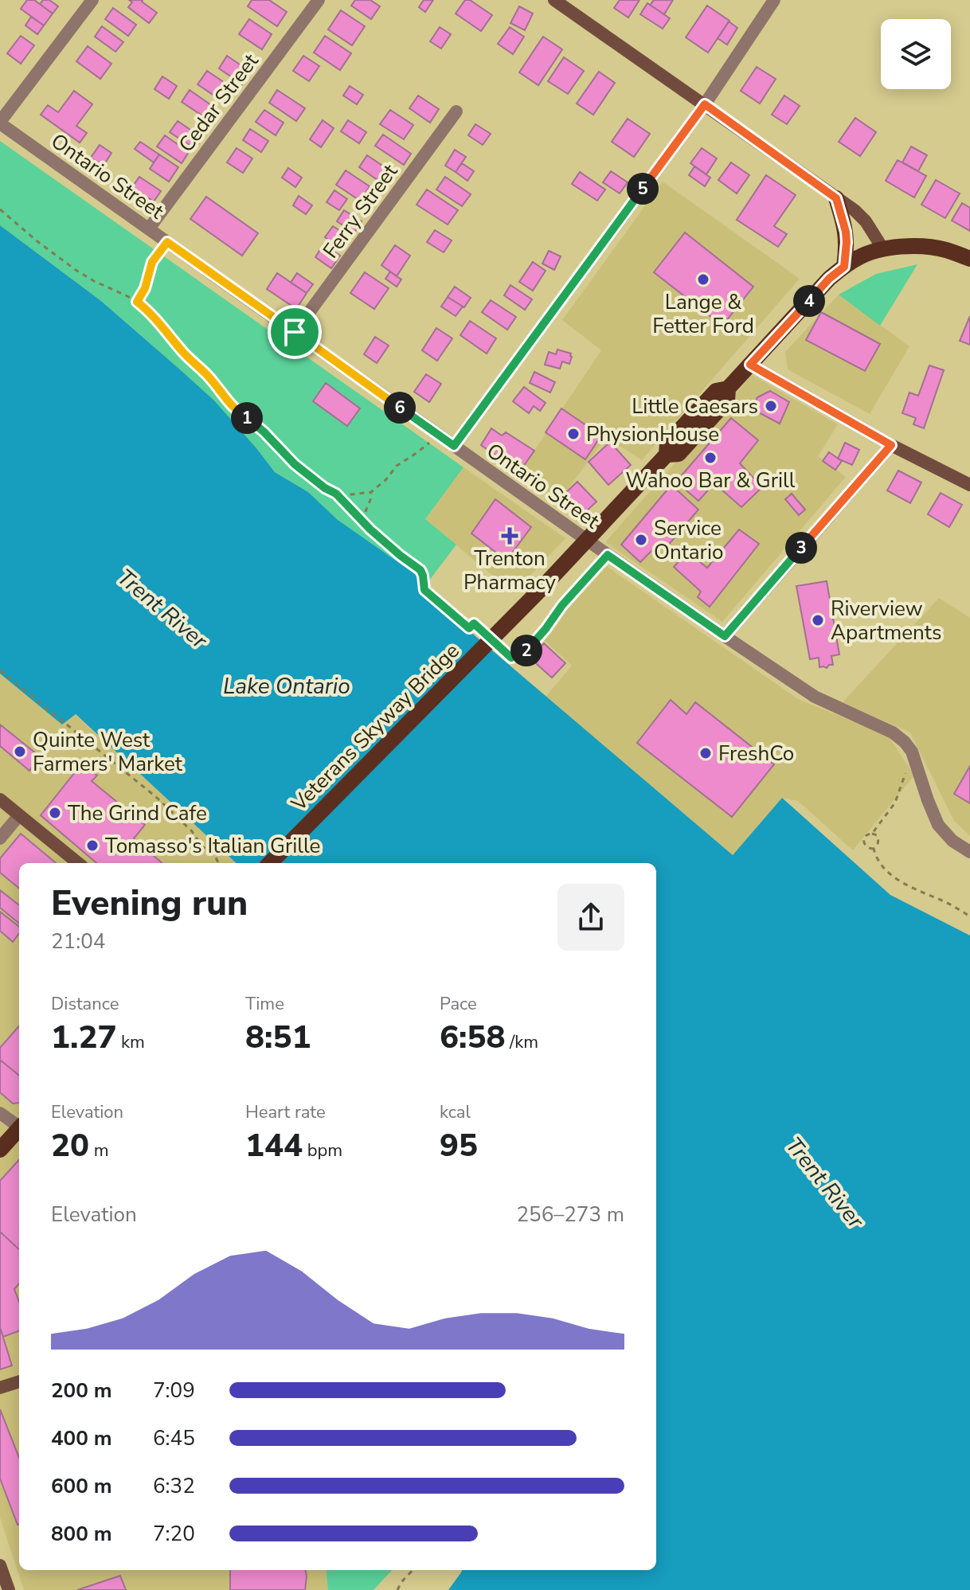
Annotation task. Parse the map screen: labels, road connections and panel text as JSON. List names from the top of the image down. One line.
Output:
{"streets":{"main road":["Veterans Skyway Bridge"],"street":["Cedar Street","Ontario Street","Ferry Street"]},"crossings":[["Cedar Street","Ontario Street"],["Ontario Street","Ferry Street"],["Ontario Street","Veterans Skyway Bridge"]],"water":["Trent River","Lake Ontario"],"places":{"other":["Lange & Fetter Ford","Little Caesars","PhysionHouse","Wahoo Bar & Grill","Service Ontario","Riverview Apartments","Quinte West Farmers' Market","FreshCo","The Grind Cafe","Tomasso's Italian Grille"],"health":["Trenton Pharmacy"]},"page":{"pins":["5","4","6","1","3","2"],"heading":["Evening run","21:04"],"stats":[["Distance","1.27 km"],["Time","8:51"],["Pace","6:58 /km"],["Elevation","20 m"],["Heart rate","144 bpm"],["kcal","95"]],"chart":["Elevation","256–273 m"],"list":[{"name":"200 m","note":"7:09"},{"name":"400 m","note":"6:45"},{"name":"600 m","note":"6:32"},{"name":"800 m","note":"7:20"}]}}
